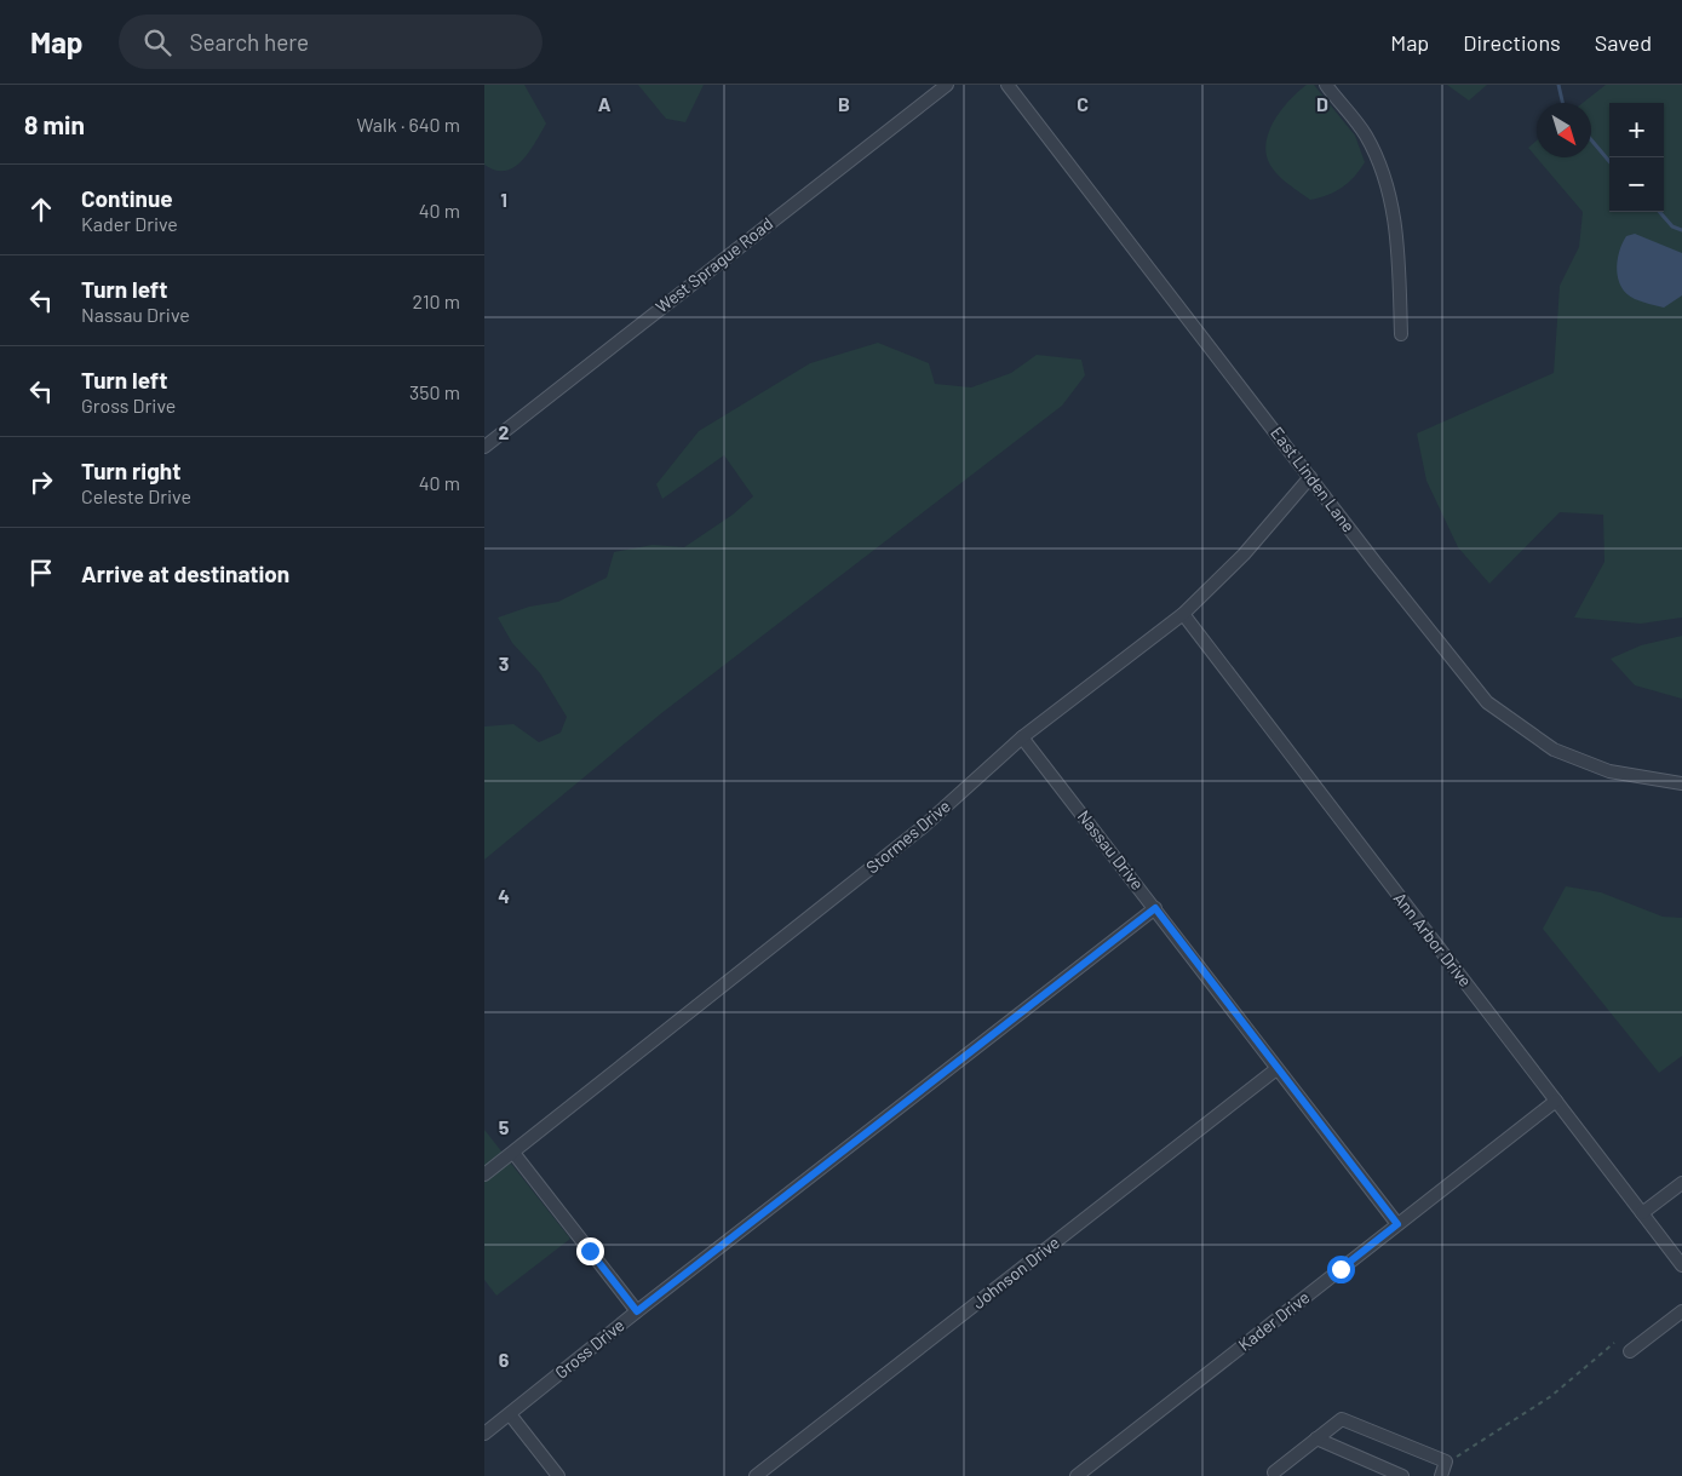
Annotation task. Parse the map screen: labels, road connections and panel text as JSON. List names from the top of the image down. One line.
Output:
{"streets":{"street":["West Sprague Road","East Linden Lane","Stormes Drive","Nassau Drive","Ann Arbor Drive","Johnson Drive","Kader Drive","Gross Drive"]},"crossings":[["East Linden Lane","Stormes Drive"],["Stormes Drive","Nassau Drive"],["Stormes Drive","Ann Arbor Drive"],["Nassau Drive","Johnson Drive"],["Nassau Drive","Kader Drive"],["Nassau Drive","Gross Drive"],["Ann Arbor Drive","Kader Drive"]],"north":"bottom right","page":{"header":"Map","search":"Search here","nav":["Map","Directions","Saved"],"heading":["8 min","Walk · 640 m"],"map_buttons":["+","−"],"list":[["Continue","Kader Drive","40 m"],["Turn left","Nassau Drive","210 m"],["Turn left","Gross Drive","350 m"],["Turn right","Celeste Drive","40 m"],"Arrive at destination"]},"grid":{"columns":["A","B","C","D"],"rows":["1","2","3","4","5","6"]}}
